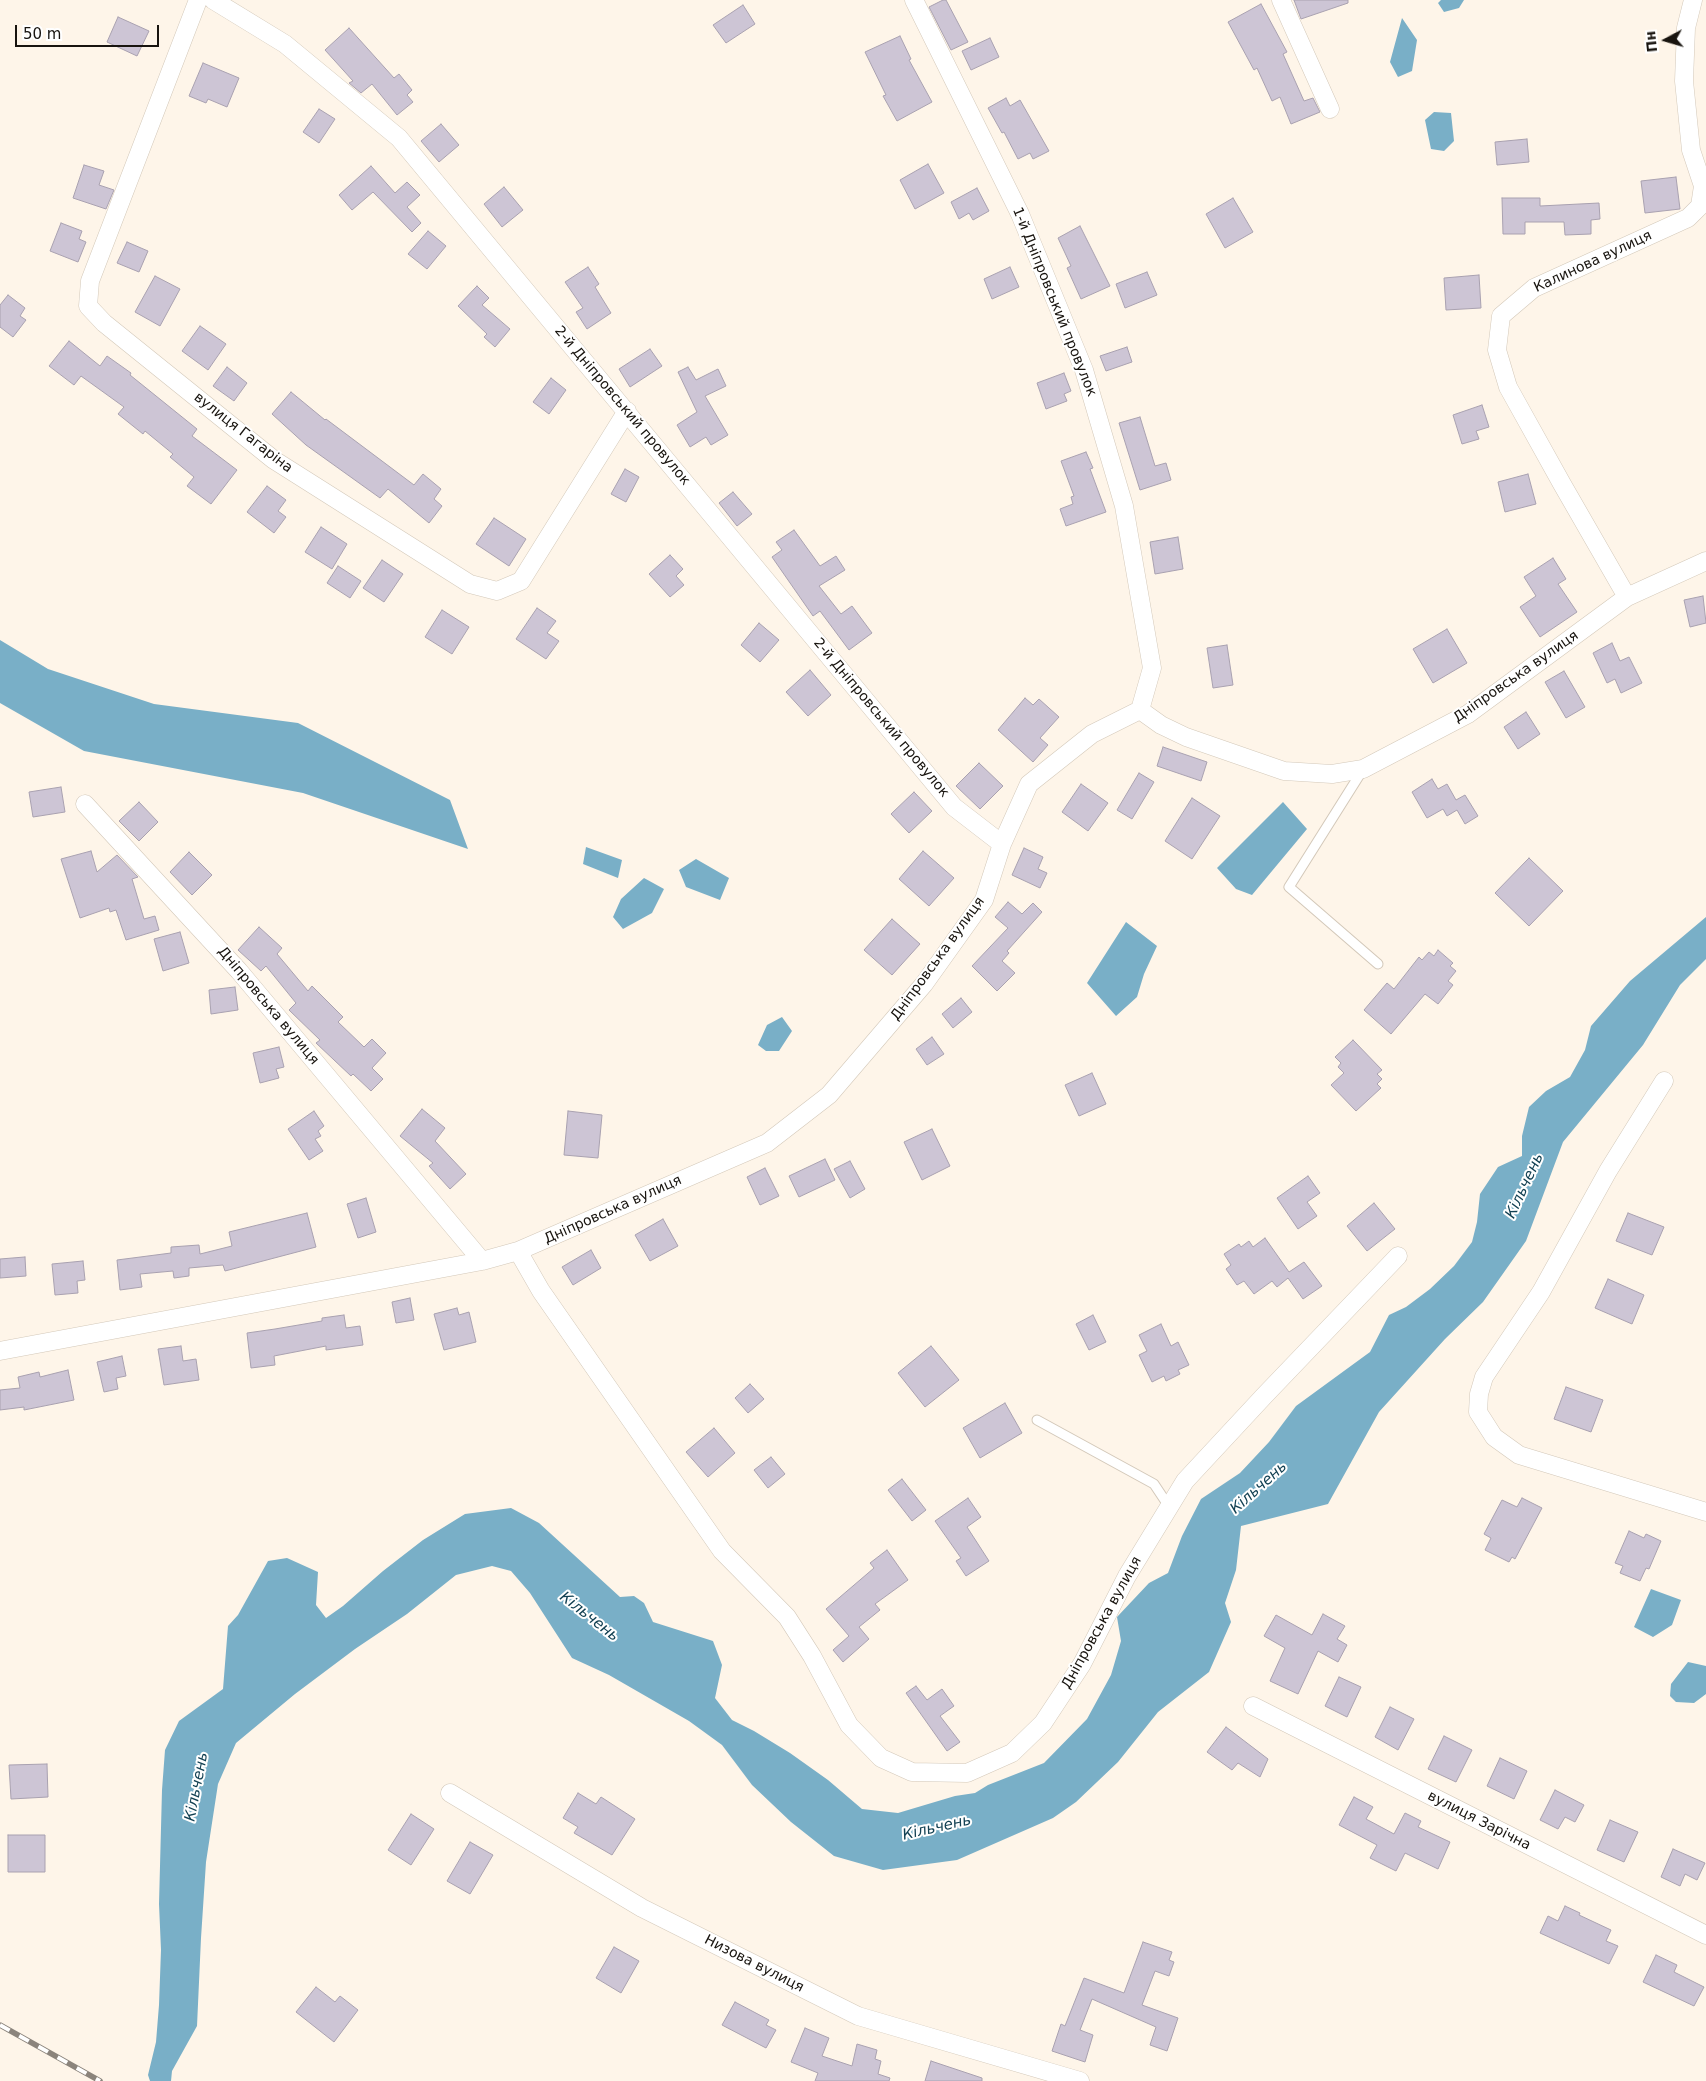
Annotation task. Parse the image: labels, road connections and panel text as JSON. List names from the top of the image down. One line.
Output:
{"streets":{"street":["Калинова вулиця","1-й Дніпровський провулок","2-й Дніпровський провулок","вулиця Гагаріна","Дніпровська вулиця","вулиця Зарічна","Низова вулиця"]},"crossings":[["Калинова вулиця","Дніпровська вулиця"],["1-й Дніпровський провулок","Дніпровська вулиця"],["2-й Дніпровський провулок","вулиця Гагаріна"],["2-й Дніпровський провулок","Дніпровська вулиця"]],"water":["Кільчень"],"scale_bar":"50 m","north":"left"}
